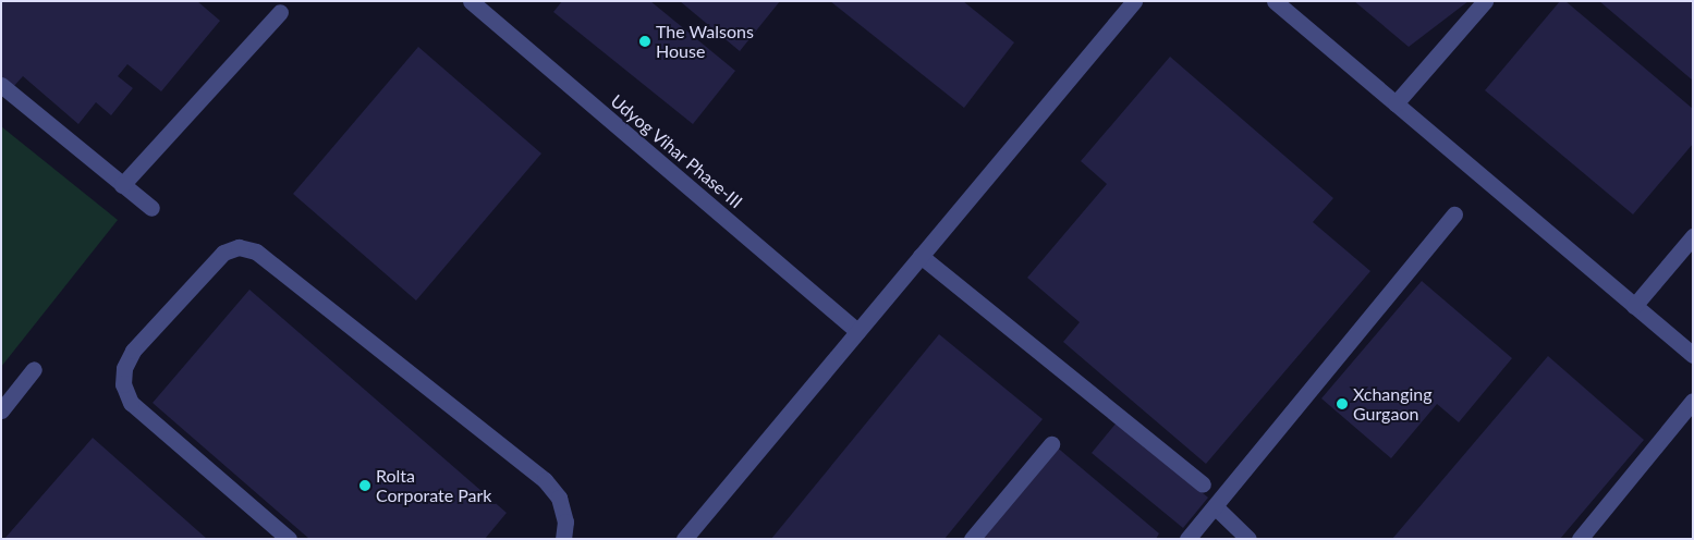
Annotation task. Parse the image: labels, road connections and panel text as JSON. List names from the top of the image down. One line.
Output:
{"streets":{"lane":["Udyog Vihar Phase-III"]},"places":["The Walsons House","Xchanging Gurgaon","Rolta Corporate Park"]}
